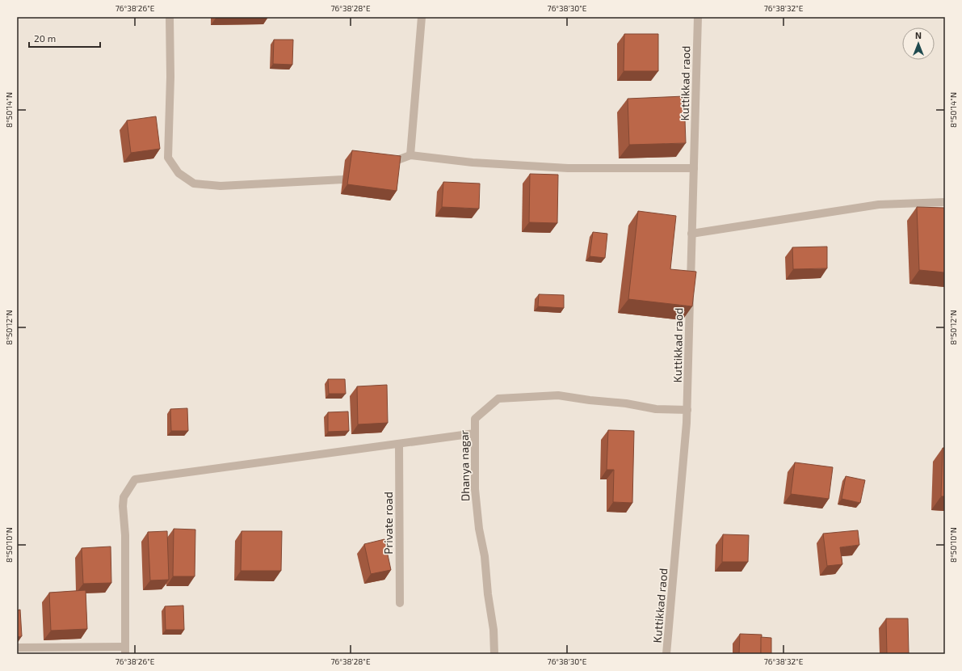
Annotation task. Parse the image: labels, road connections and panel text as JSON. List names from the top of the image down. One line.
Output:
{"streets":{"street":["Kuttikkad raod","Dhanya nagar","Private road"]},"crossings":[["Kuttikkad raod","Dhanya nagar"]],"scale_bar":"20 m","north":"top","coordinates":["76°38'26\"E","76°38'28\"E","76°38'30\"E","76°38'32\"E","8°50'14\"N","8°50'12\"N","8°50'10\"N"]}
